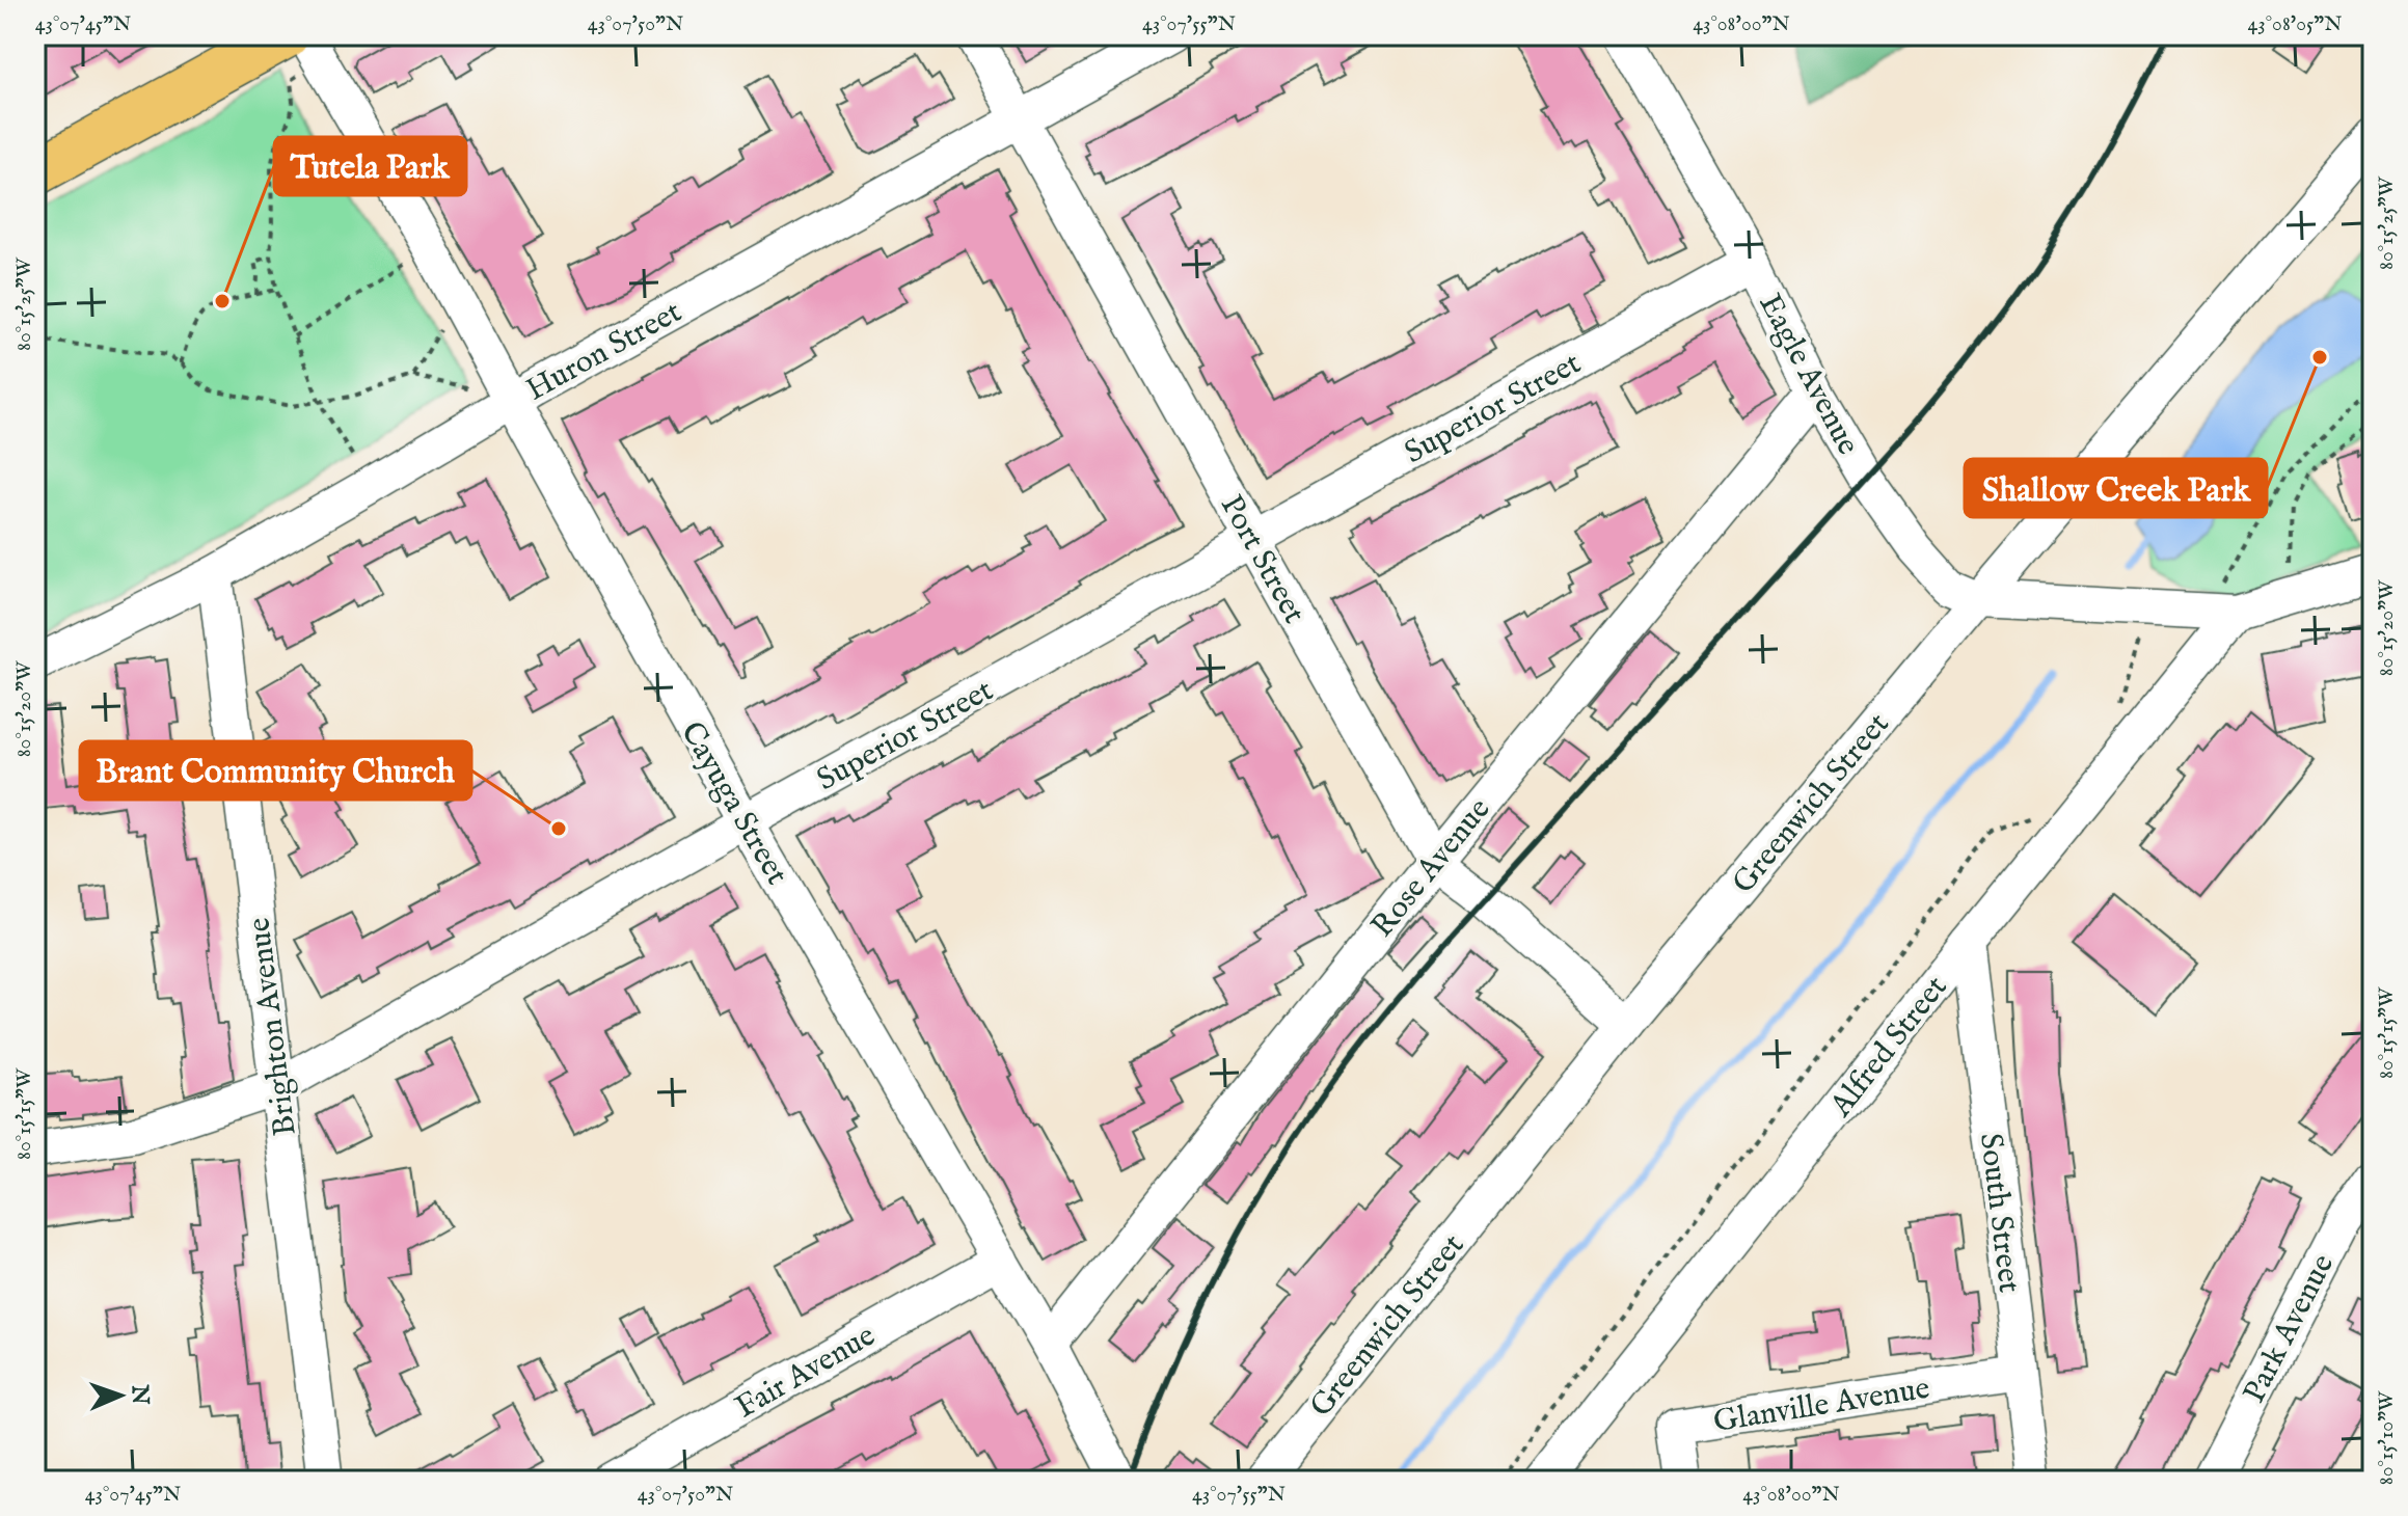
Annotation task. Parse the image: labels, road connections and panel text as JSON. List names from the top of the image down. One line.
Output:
{"streets":{"street":["Huron Street","Eagle Avenue","Superior Street","Port Street","Cayuga Street","Greenwich Street","Rose Avenue","Brighton Avenue","Alfred Street","South Street","Park Avenue","Fair Avenue","Glanville Avenue"]},"crossings":[["Huron Street","Port Street"],["Huron Street","Cayuga Street"],["Huron Street","Brighton Avenue"],["Eagle Avenue","Superior Street"],["Eagle Avenue","Greenwich Street"],["Eagle Avenue","Rose Avenue"],["Superior Street","Port Street"],["Superior Street","Cayuga Street"],["Superior Street","Brighton Avenue"],["Port Street","Greenwich Street"],["Port Street","Rose Avenue"],["Cayuga Street","Rose Avenue"],["Cayuga Street","Fair Avenue"],["Alfred Street","South Street"],["South Street","Glanville Avenue"]],"places":["Tutela Park","Shallow Creek Park","Brant Community Church"],"north":"right","coordinates":["43°07'45\"N","43°07'50\"N","43°07'55\"N","43°08'00\"N","43°08'05\"N","80°15'25\"W","80°15'20\"W","80°15'15\"W","80°15'10\"W"]}
